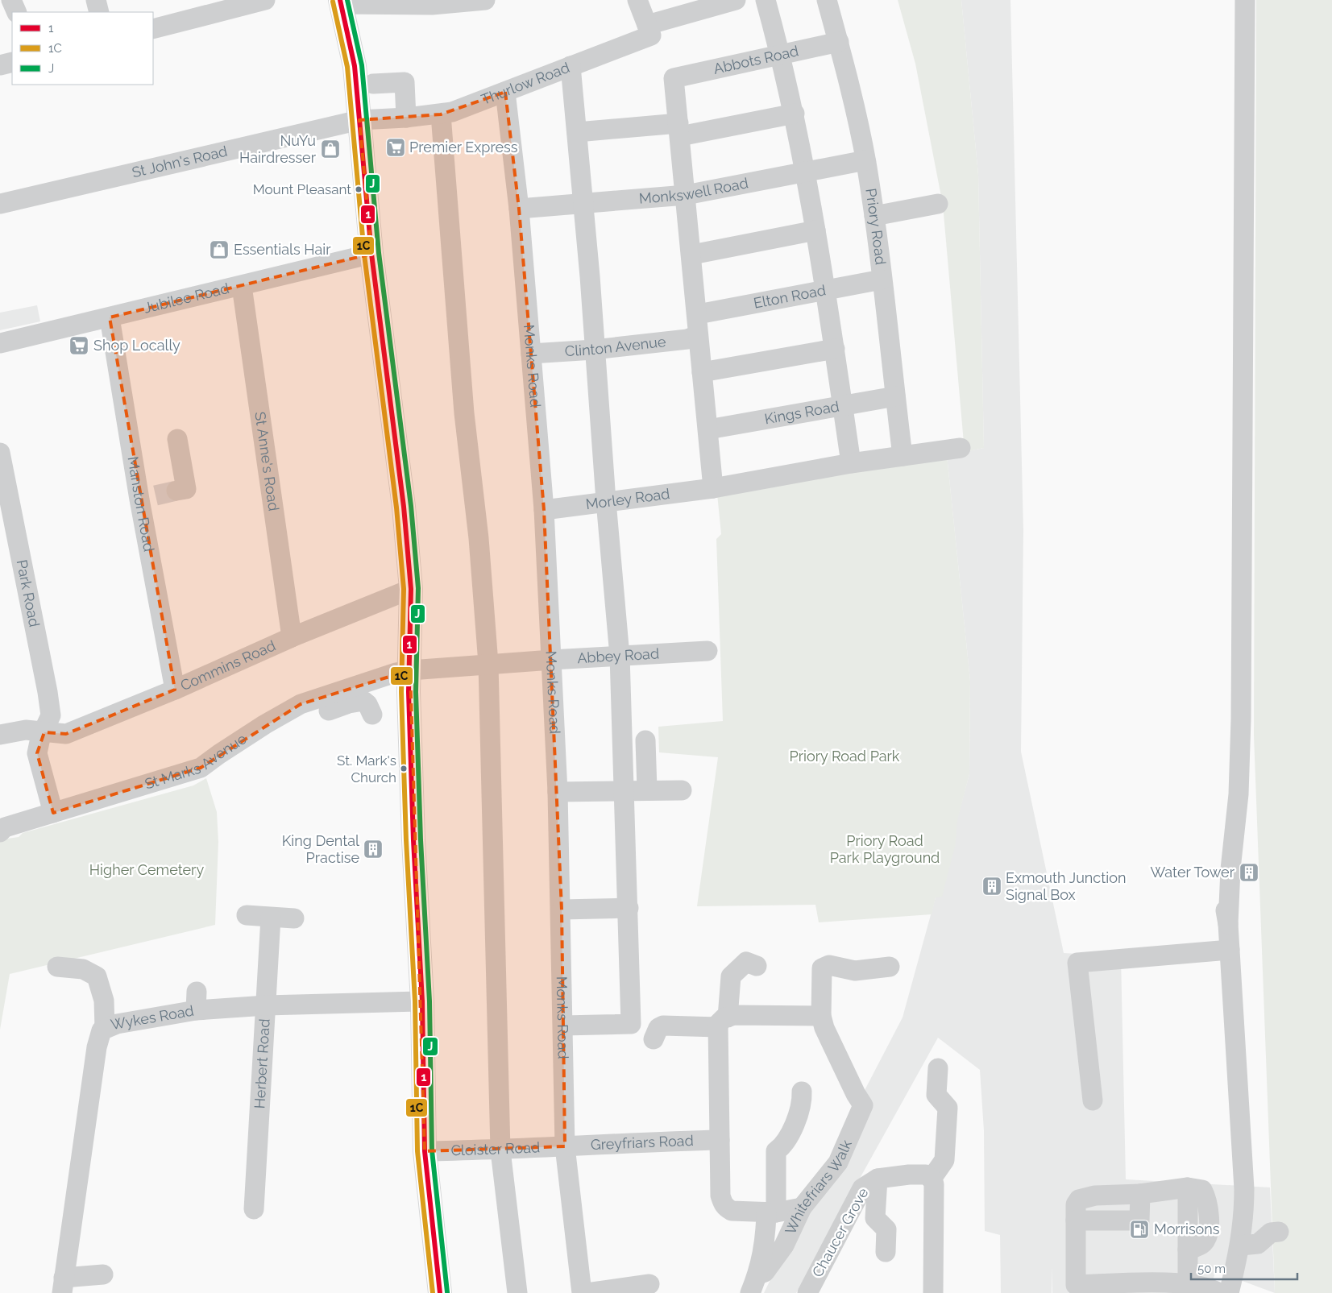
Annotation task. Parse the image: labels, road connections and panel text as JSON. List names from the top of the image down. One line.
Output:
{"streets":{"street":["Abbots Road","Thurlow Road","St John's Road","Monkswell Road","Priory Road","Elton Road","Jubilee Road","Clinton Avenue","Monks Road","Kings Road","St Anne's Road","Morley Road","Manston Road","Park Road","Abbey Road","Commins Road","St Marks Avenue","Wykes Road","Herbert Road","Greyfriars Road","Cloister Road","Whitefriars Walk","Chaucer Grove"]},"crossings":[["Abbots Road","Priory Road"],["Thurlow Road","St John's Road"],["Thurlow Road","Monks Road"],["Monkswell Road","Priory Road"],["Monkswell Road","Monks Road"],["Priory Road","Elton Road"],["Priory Road","Kings Road"],["Priory Road","Morley Road"],["Jubilee Road","St Anne's Road"],["Jubilee Road","Manston Road"],["Clinton Avenue","Monks Road"],["Monks Road","Morley Road"],["Monks Road","Abbey Road"],["Monks Road","Greyfriars Road"],["Monks Road","Cloister Road"],["St Anne's Road","Commins Road"],["Manston Road","Commins Road"],["Park Road","Commins Road"],["Abbey Road","St Marks Avenue"],["Wykes Road","Herbert Road"],["Greyfriars Road","Cloister Road"]],"parks":["Priory Road Park","Priory Road Park Playground","Higher Cemetery"],"places":{"supermarket":["Premier Express","Shop Locally"],"shop":["NuYu Hairdresser","Essentials Hair"],"other":["Mount Pleasant","St. Mark's Church"],"building":["King Dental Practise","Water Tower","Exmouth Junction Signal Box"],"fuel station":["Morrisons"]},"lines":["transit line 1","transit line J","transit line 1C"],"legend":["1","1C","J"],"scale_bar":"50 m"}
